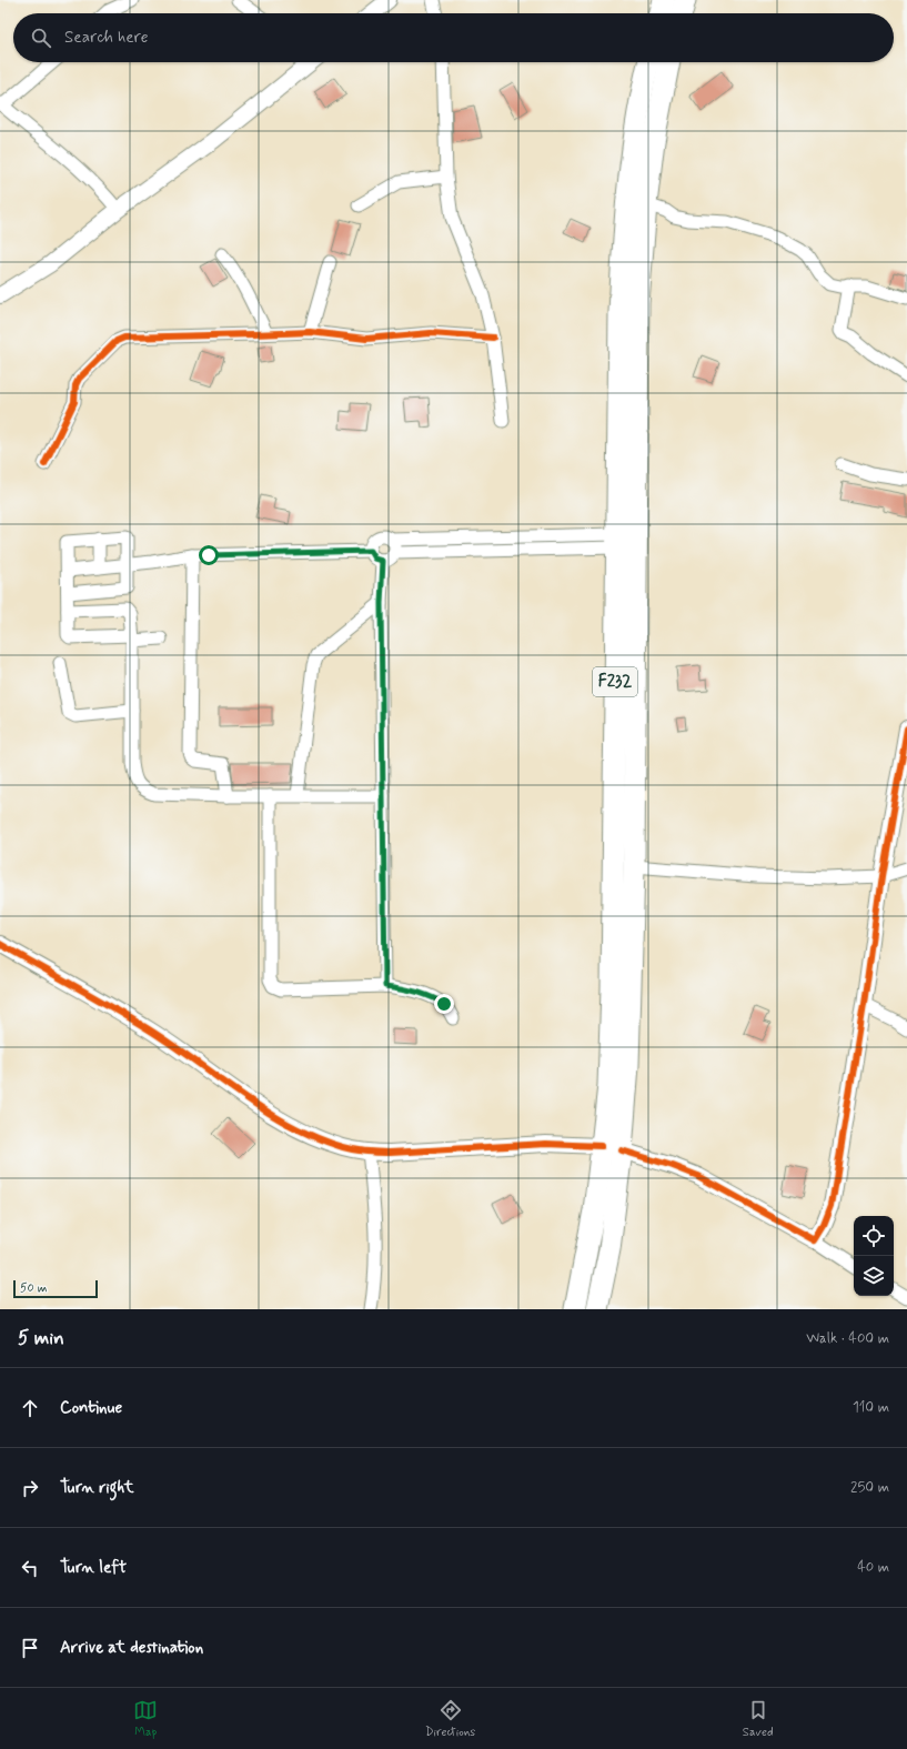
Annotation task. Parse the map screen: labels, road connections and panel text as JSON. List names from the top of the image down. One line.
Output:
{"streets":{"highway":["F232"]},"scale_bar":"50 m","page":{"search":"Search here","scale":"50 m","heading":["5 min","Walk · 400 m"],"list":[["Continue","110 m"],["Turn right","250 m"],["Turn left","40 m"],"Arrive at destination"],"nav":["Map","Directions","Saved"]}}
